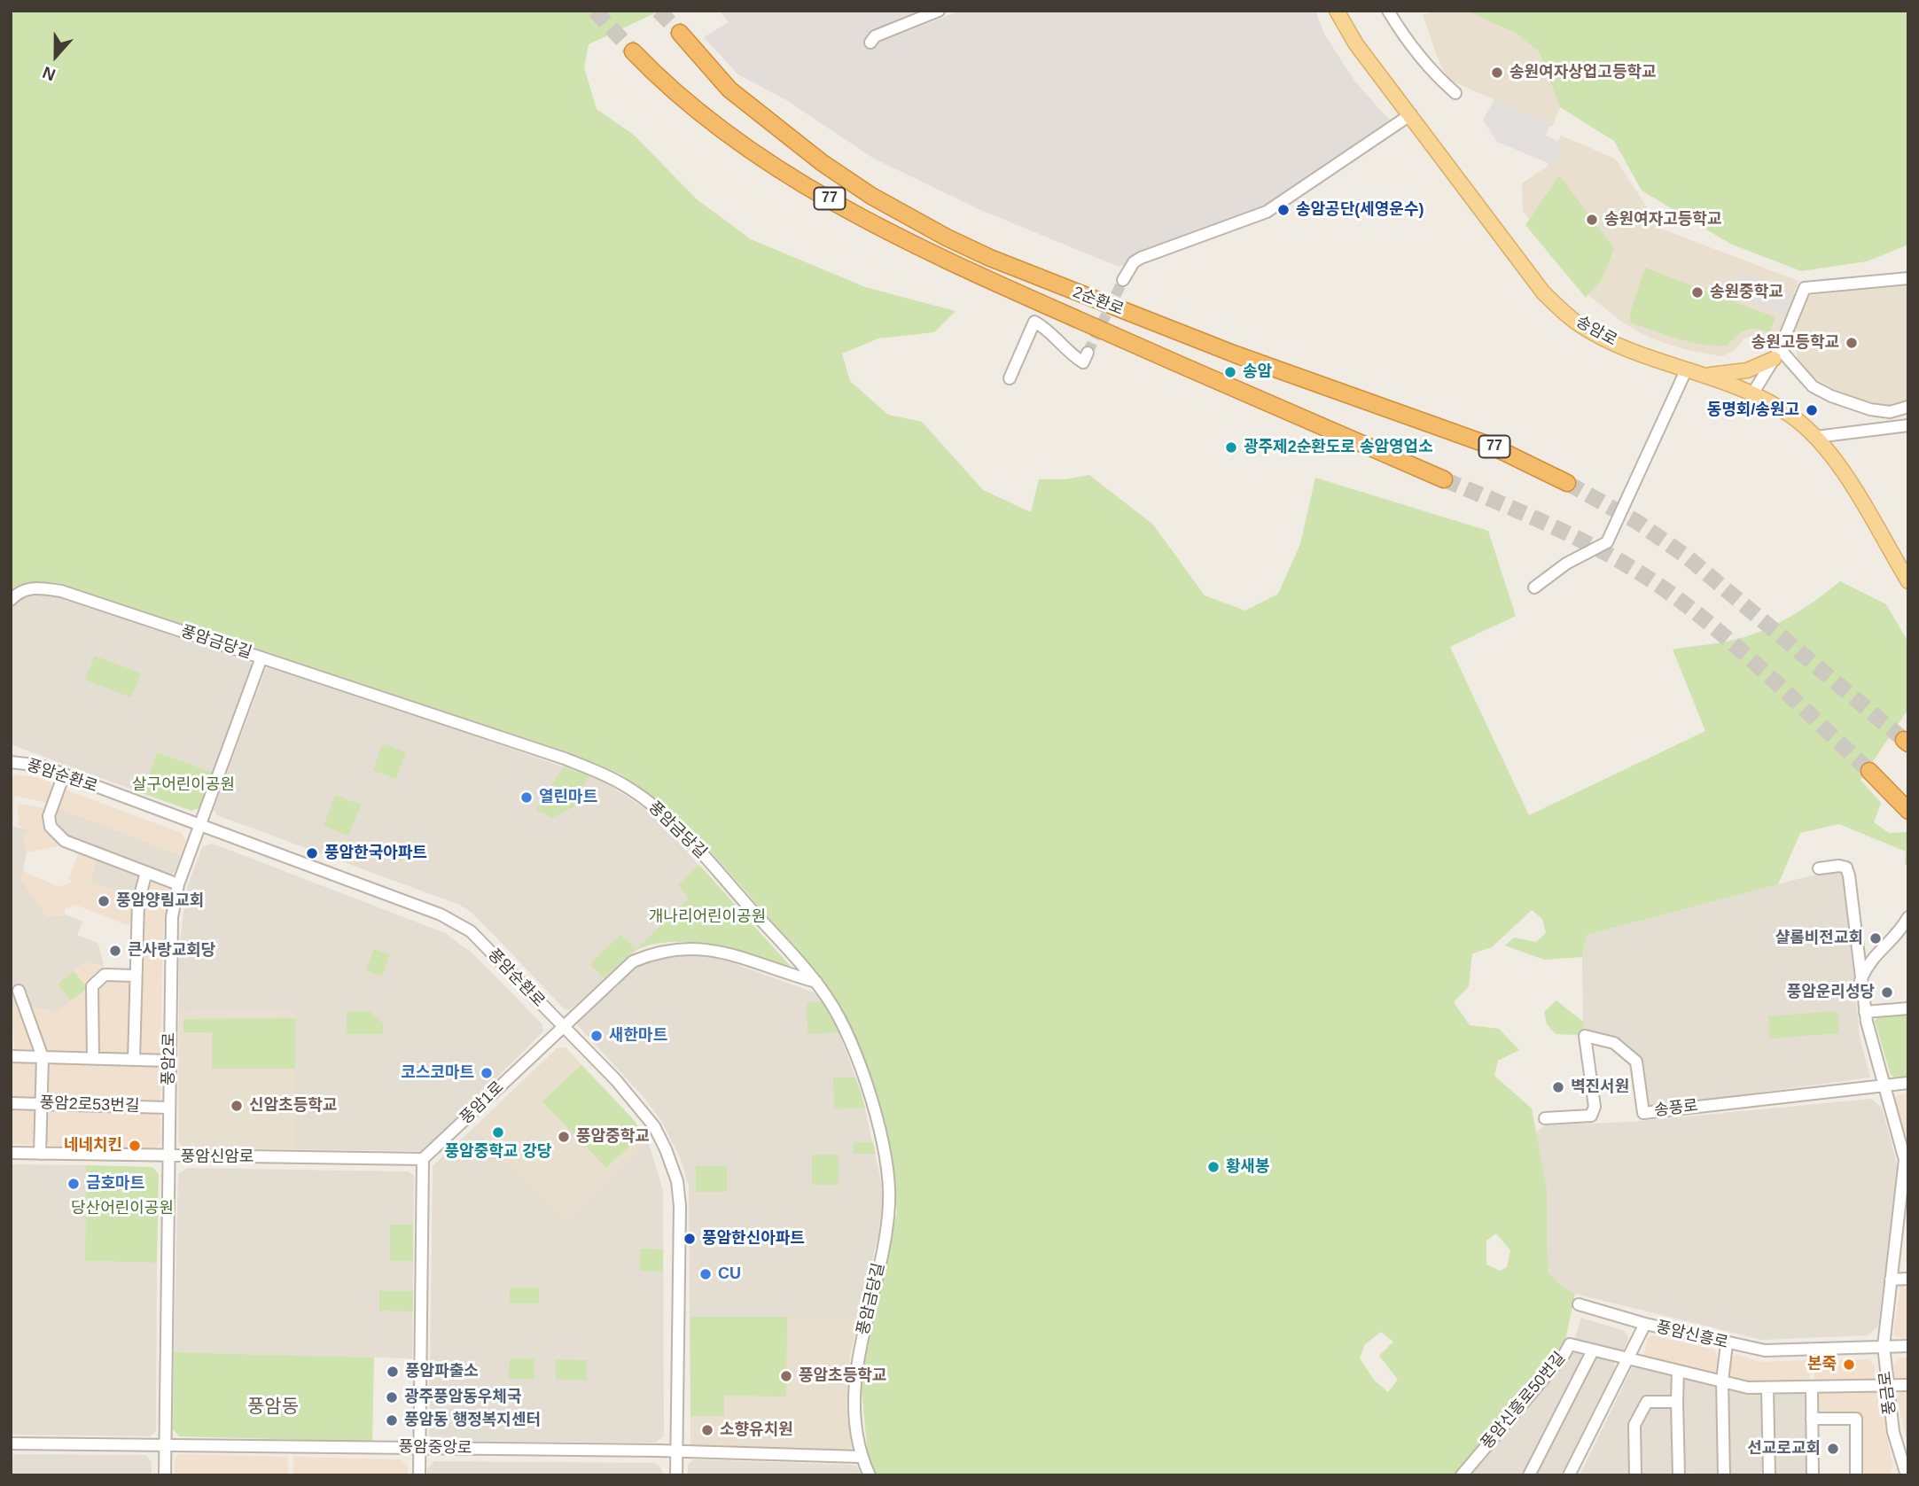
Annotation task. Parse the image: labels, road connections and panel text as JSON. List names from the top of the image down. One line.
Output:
{"streets":{"highway":["77","2순환로"],"main road":["송암로"],"street":["풍암금당길","풍암순환로","풍암2로","풍암1로","풍암2로53번길","송풍로","풍암신암로","풍암신흥로","풍금로","풍암신흥로50번길","풍암중앙로"]},"crossings":[["풍암금당길","풍암2로"],["풍암금당길","풍암1로"],["풍암금당길","풍암중앙로"],["풍암순환로","풍암2로"],["풍암순환로","풍암1로"],["풍암순환로","풍암중앙로"],["풍암2로","풍암2로53번길"],["풍암2로","풍암신암로"],["풍암2로","풍암중앙로"],["풍암1로","풍암신암로"],["풍암신흥로","풍금로"],["풍암신흥로","풍암신흥로50번길"],["풍금로","풍암신흥로50번길"]],"districts":["풍암동"],"parks":["살구어린이공원","개나리어린이공원","당산어린이공원"],"places":["송원여자상업고등학교","송암공단(세영운수)","송원여자고등학교","송원중학교","송원고등학교","송암","동명회/송원고","광주제2순환도로 송암영업소","열린마트","풍암한국아파트","풍암양림교회","샬롬비전교회","큰사랑교회당","풍암운리성당","새한마트","코스코마트","벽진서원","신암초등학교","풍암중학교 강당","풍암중학교","네네치킨","황새봉","금호마트","풍암한신아파트","CU","본죽","풍암파출소","풍암초등학교","광주풍암동우체국","풍암동 행정복지센터","소향유치원","선교로교회"],"north":"bottom"}
